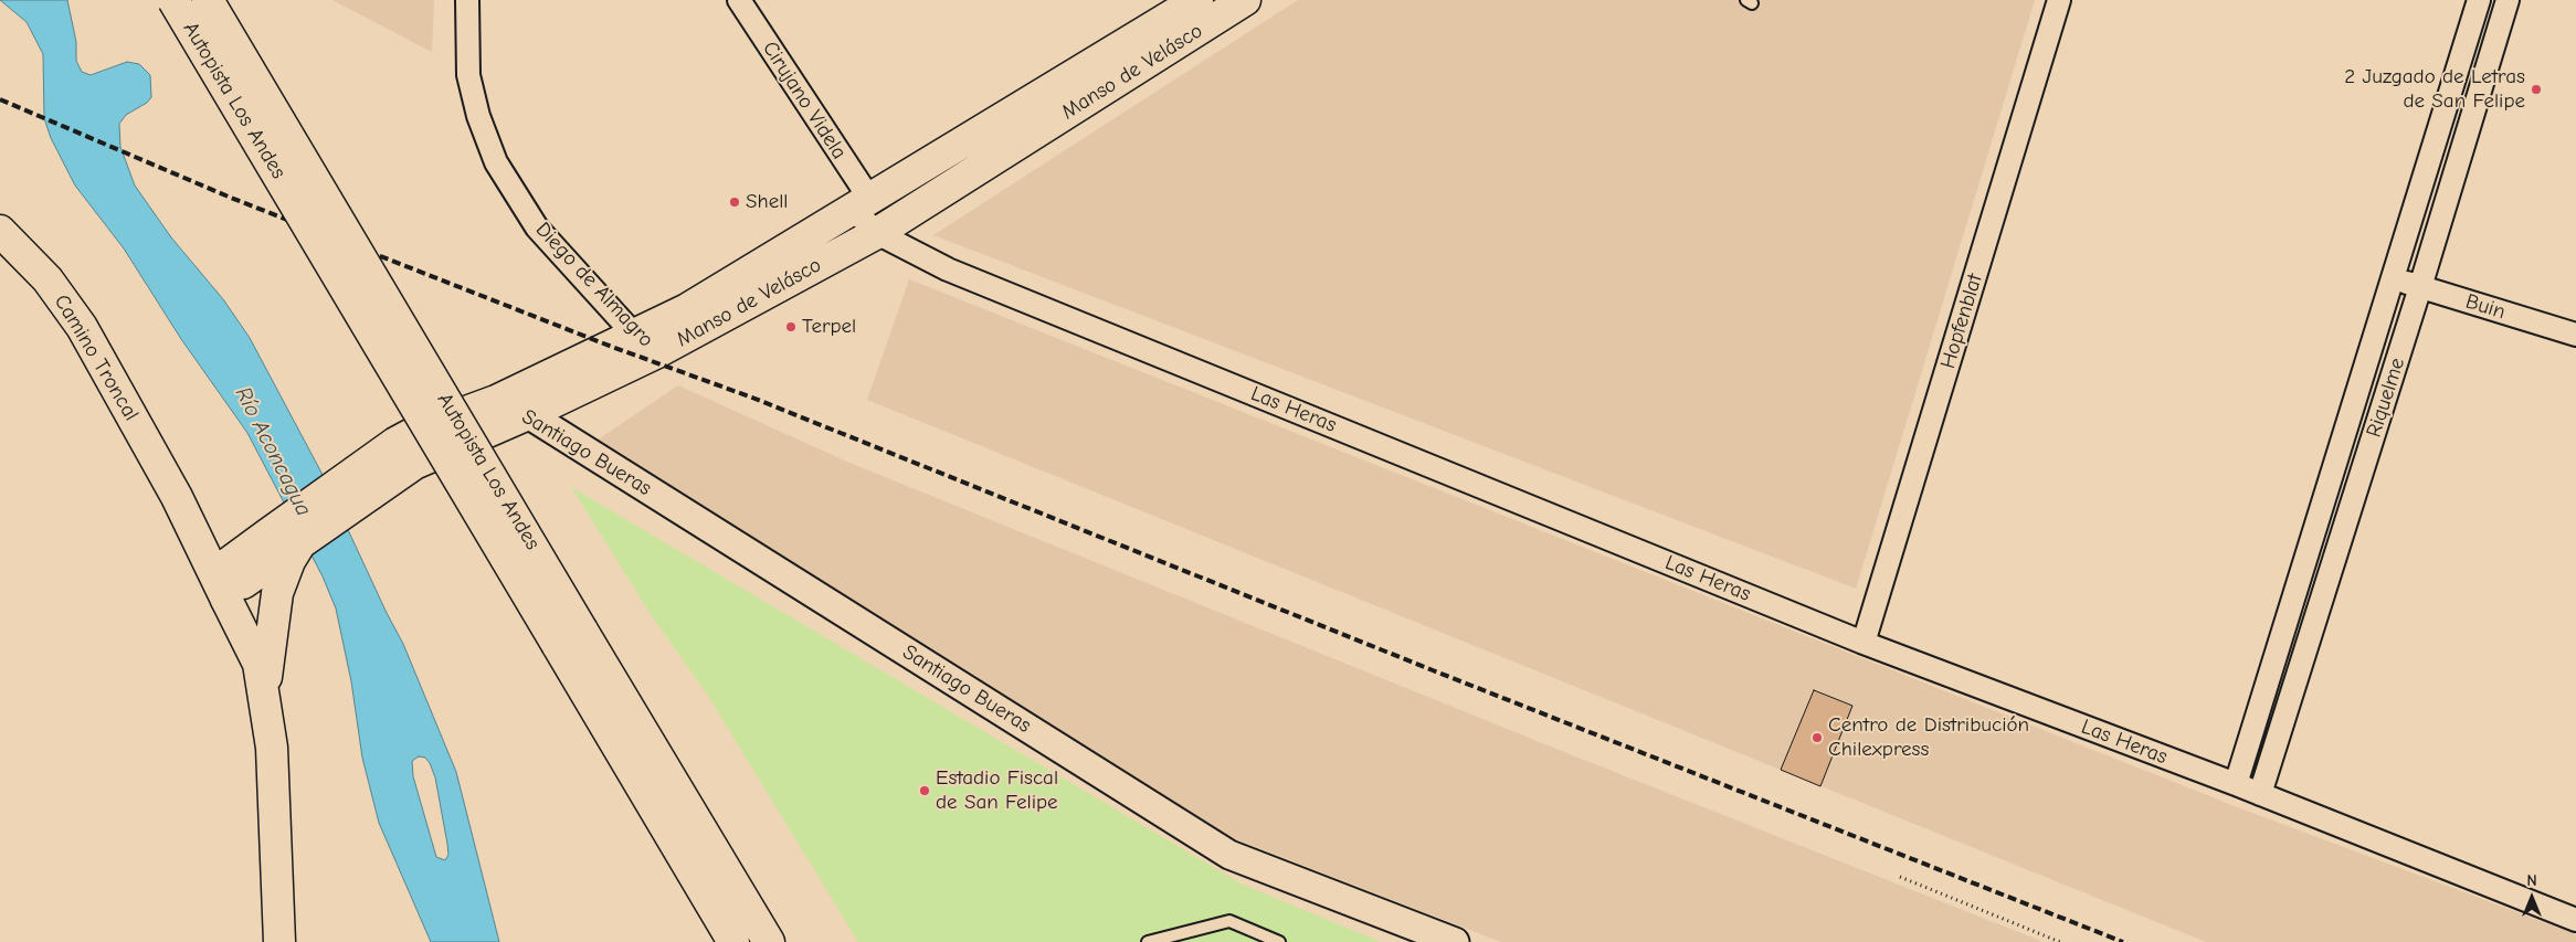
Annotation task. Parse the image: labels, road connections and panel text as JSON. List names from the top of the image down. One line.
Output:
{"streets":{"main road":["Manso de Velásco","Autopista Los Andes","Camino Troncal"],"street":["Cirujano Videla","Diego de Almagro","Buin","Hopfenblat","Riquelme","Las Heras","Santiago Bueras"]},"crossings":[["Manso de Velásco","Cirujano Videla"],["Manso de Velásco","Diego de Almagro"],["Manso de Velásco","Camino Troncal"],["Manso de Velásco","Las Heras"],["Manso de Velásco","Santiago Bueras"],["Cirujano Videla","Las Heras"],["Buin","Riquelme"],["Hopfenblat","Las Heras"],["Riquelme","Las Heras"]],"water":["Río Aconcagua"],"places":["2 Juzgado de Letras de San Felipe","Shell","Terpel","Centro de Distribución Chilexpress","Estadio Fiscal de San Felipe"],"north":"top"}
